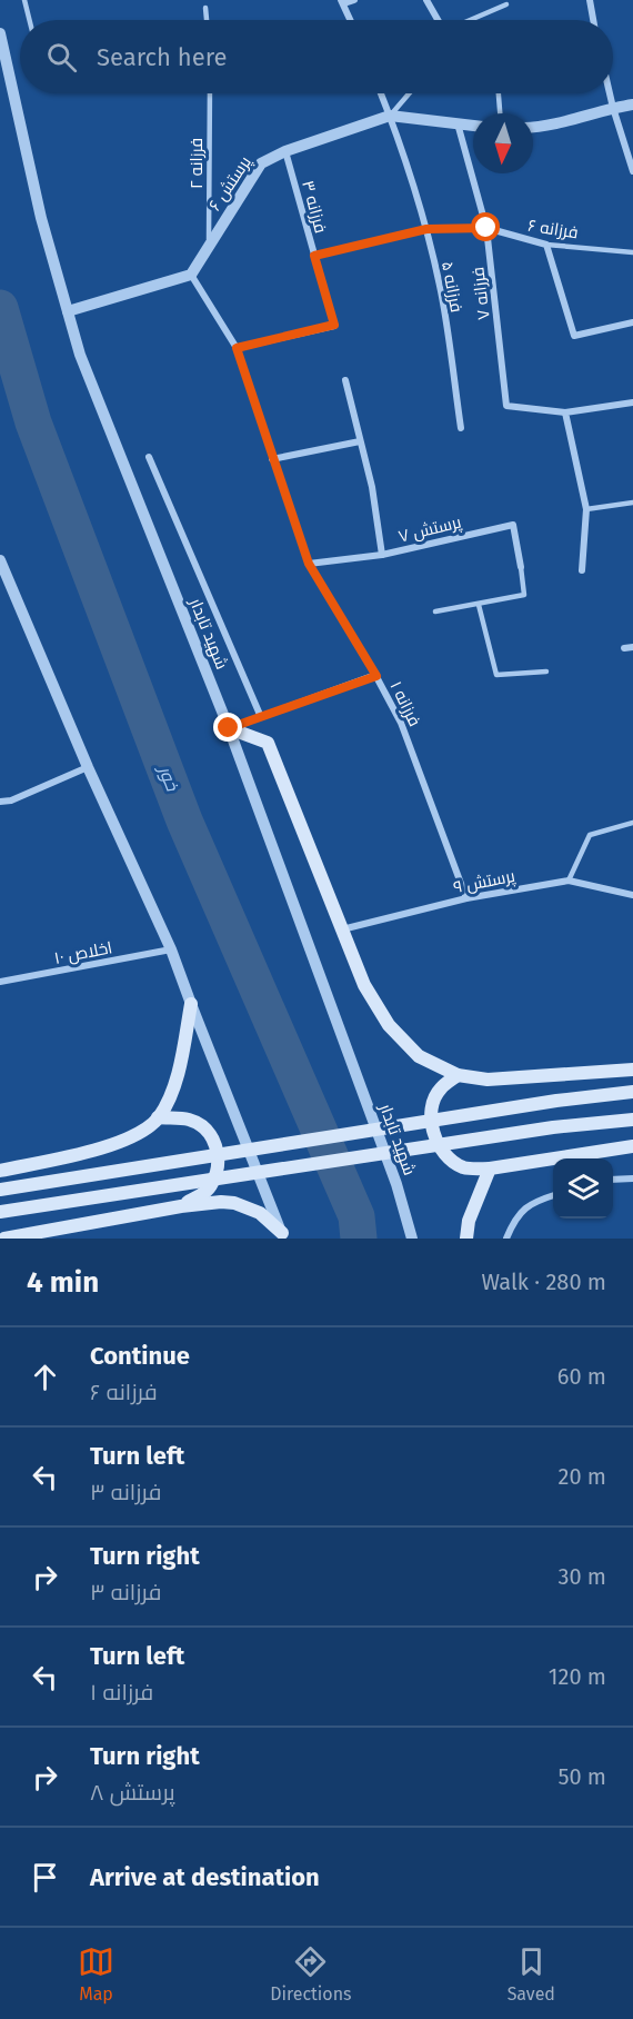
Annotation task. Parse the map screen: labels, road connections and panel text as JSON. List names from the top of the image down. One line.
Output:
{"streets":{"street":["پرستش ۶","فرزانه ۳","فرزانه ۶","فرزانه ۵","فرزانه ۷","پرستش ۷","شهید تابدار","فرزانه ۱","پرستش ۹","اخلاص ۱۰"],"lane":["فرزانه ۲"]},"crossings":[["فرزانه ۲","پرستش ۶"],["پرستش ۶","فرزانه ۳"],["پرستش ۶","فرزانه ۵"],["پرستش ۶","فرزانه ۷"],["پرستش ۶","فرزانه ۱"],["فرزانه ۳","فرزانه ۶"],["فرزانه ۳","فرزانه ۱"],["فرزانه ۶","فرزانه ۵"],["فرزانه ۶","فرزانه ۷"],["پرستش ۷","فرزانه ۱"],["فرزانه ۱","پرستش ۹"]],"water":["خور"],"north":"bottom","page":{"search":"Search here","heading":["4 min","Walk · 280 m"],"list":[["Continue","فرزانه ۶","60 m"],["Turn left","فرزانه ۳","20 m"],["Turn right","فرزانه ۳","30 m"],["Turn left","فرزانه ۱","120 m"],["Turn right","پرستش ۸","50 m"],"Arrive at destination"],"nav":["Map","Directions","Saved"]}}
